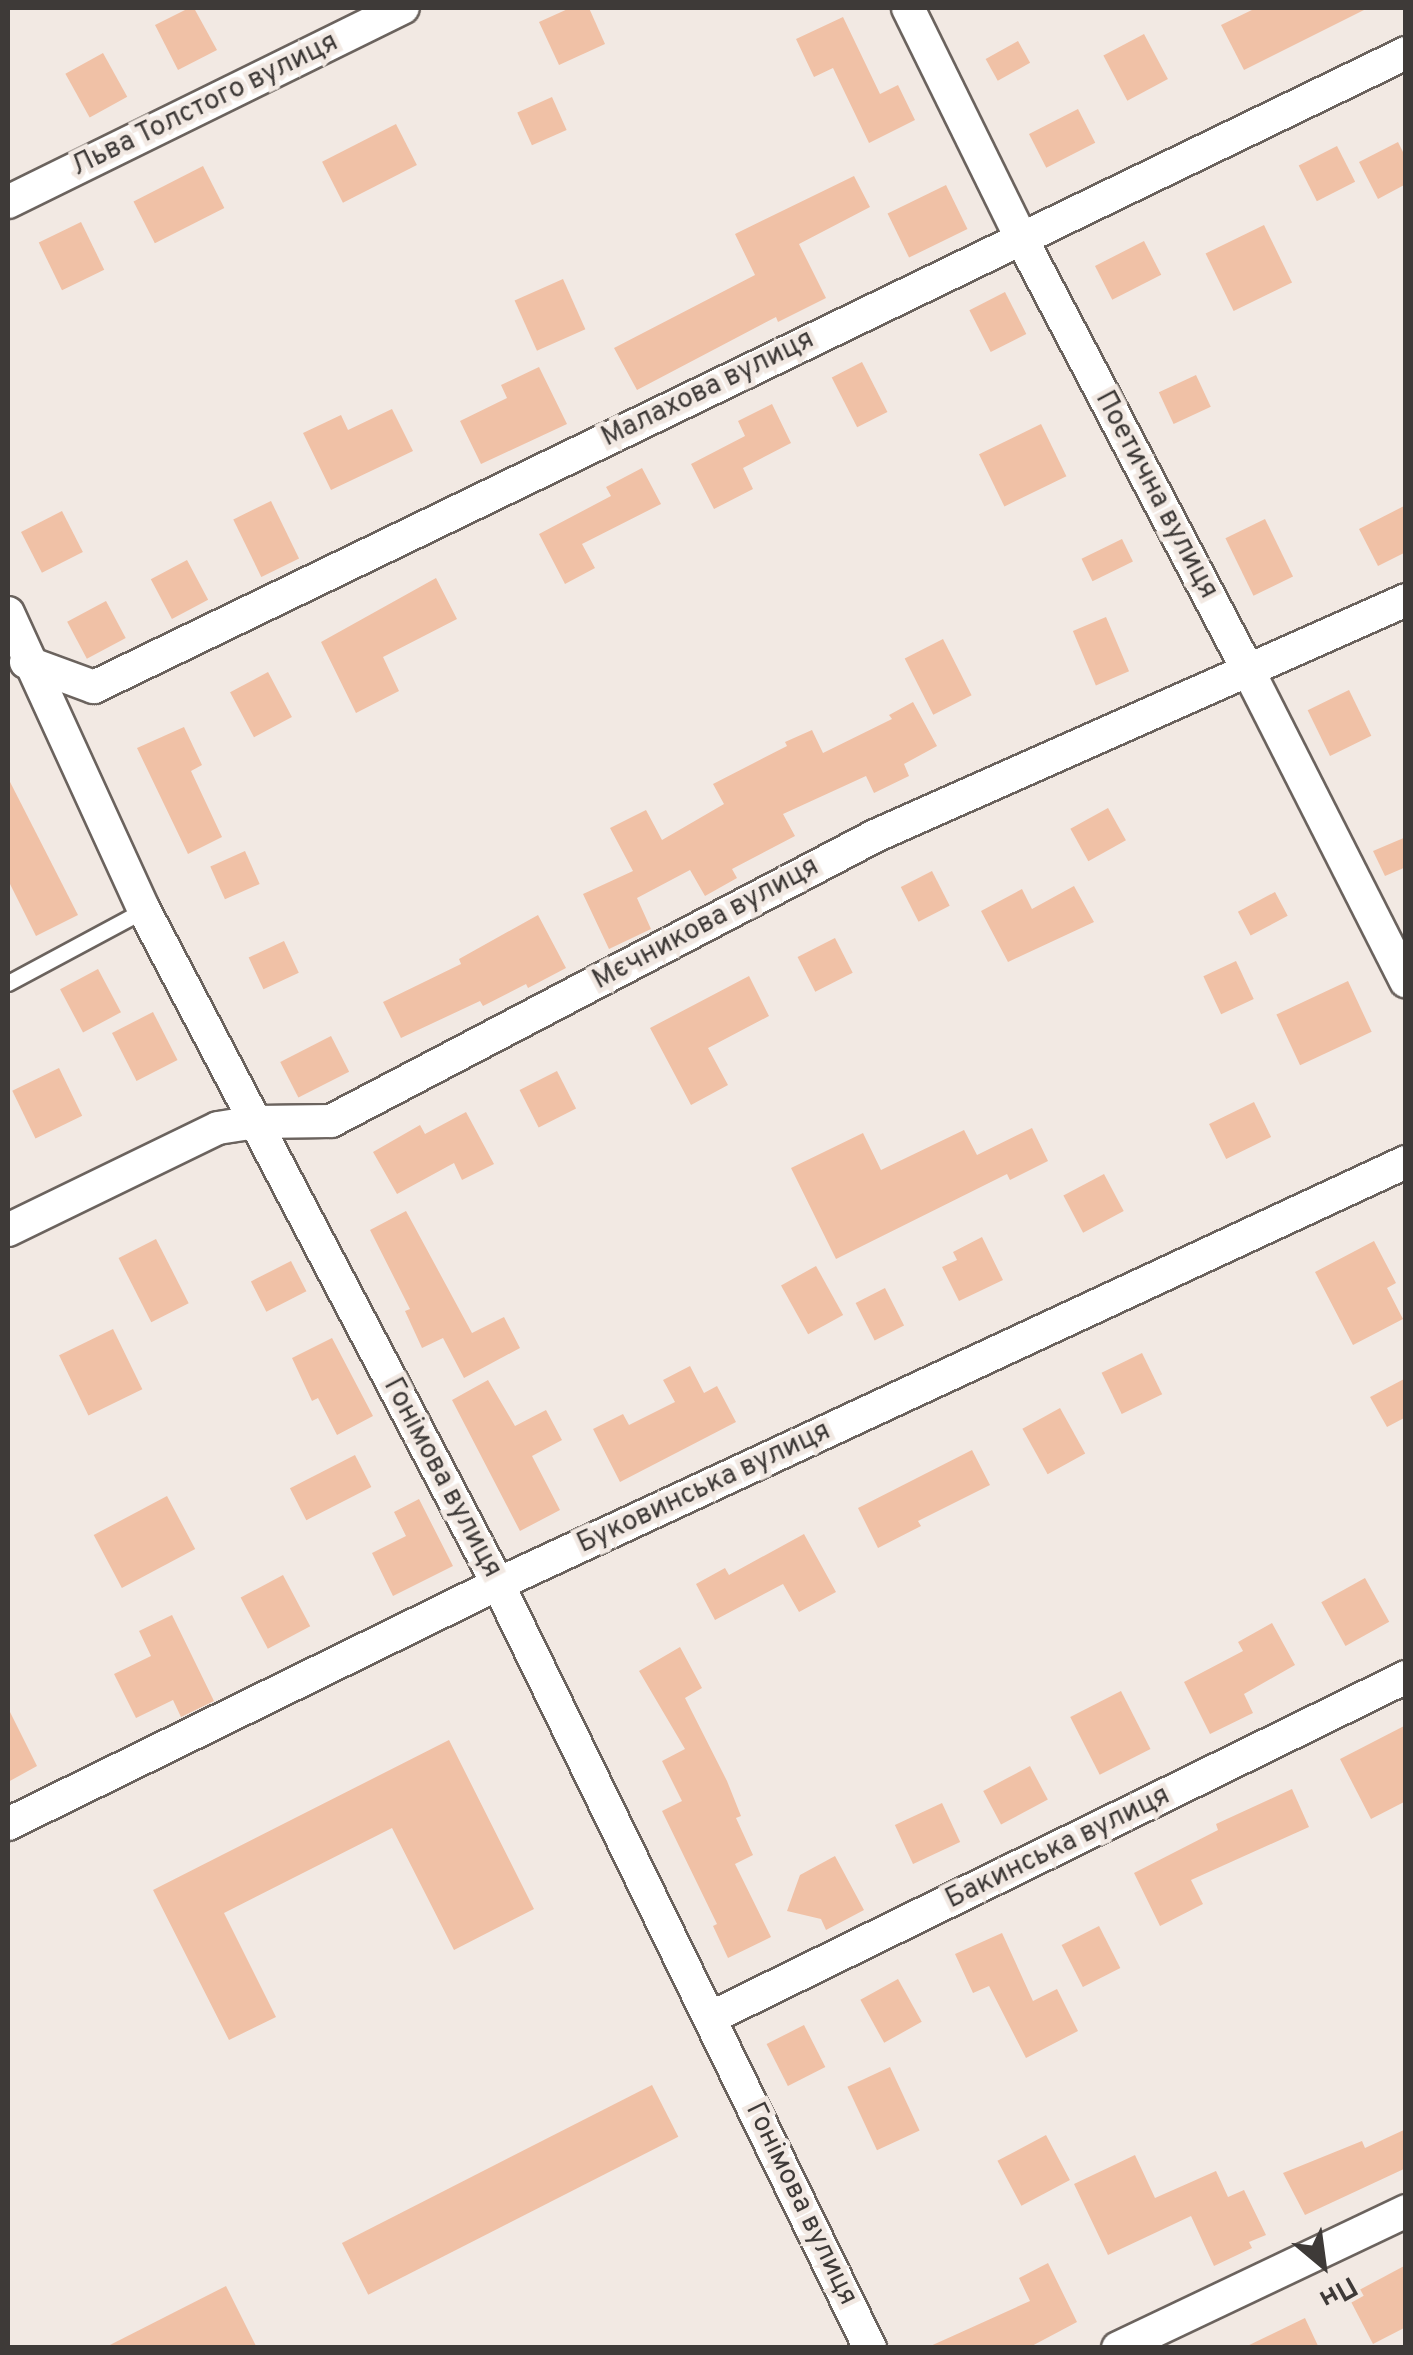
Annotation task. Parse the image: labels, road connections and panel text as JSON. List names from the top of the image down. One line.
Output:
{"streets":{"street":["Льва Толстого вулиця","Малахова вулиця","Поетична вулиця","Мєчникова вулиця","Гонімова вулиця","Буковинська вулиця","Бакинська вулиця"]},"crossings":[["Малахова вулиця","Поетична вулиця"],["Малахова вулиця","Гонімова вулиця"],["Поетична вулиця","Мєчникова вулиця"],["Мєчникова вулиця","Гонімова вулиця"],["Гонімова вулиця","Буковинська вулиця"],["Гонімова вулиця","Бакинська вулиця"]],"north":"bottom right"}
